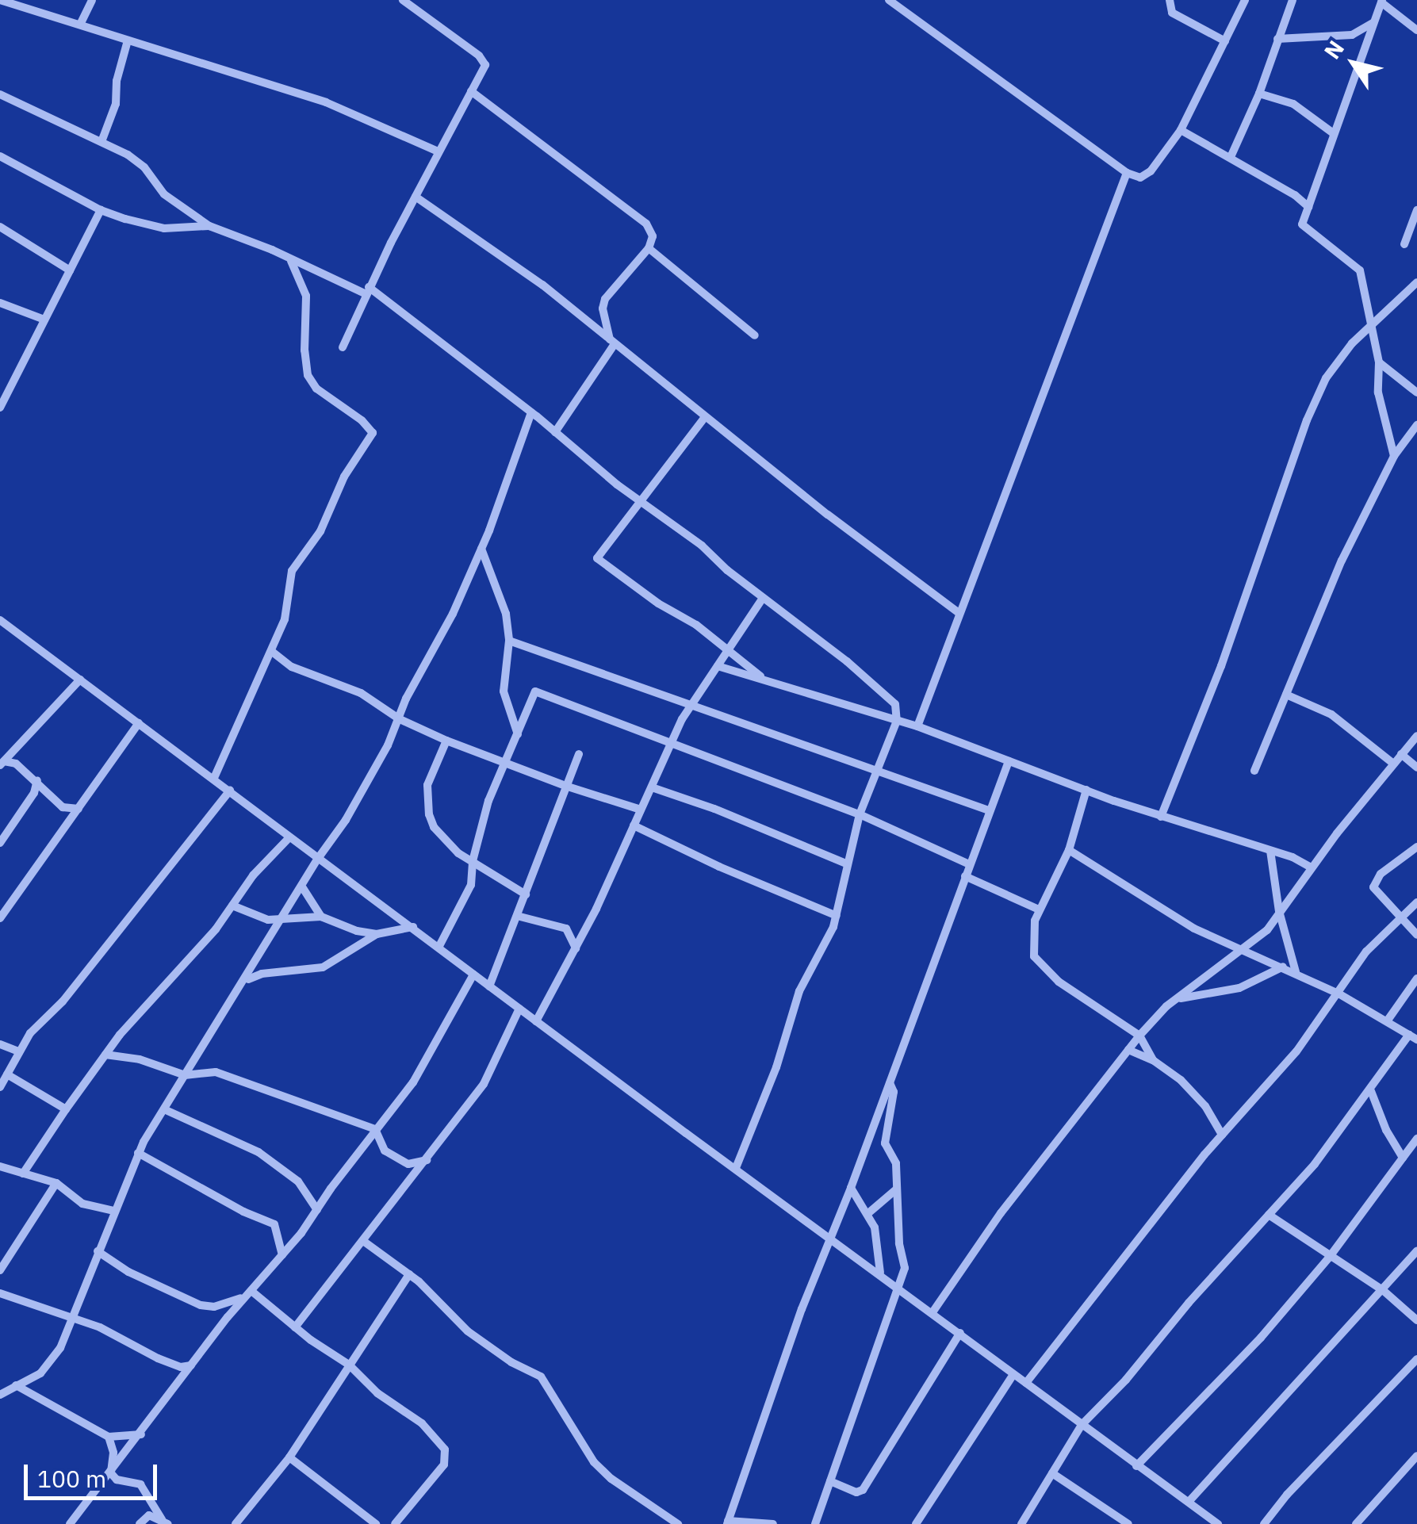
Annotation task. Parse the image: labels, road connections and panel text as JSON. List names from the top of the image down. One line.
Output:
{"scale_bar":"100 m","north":"top left"}
